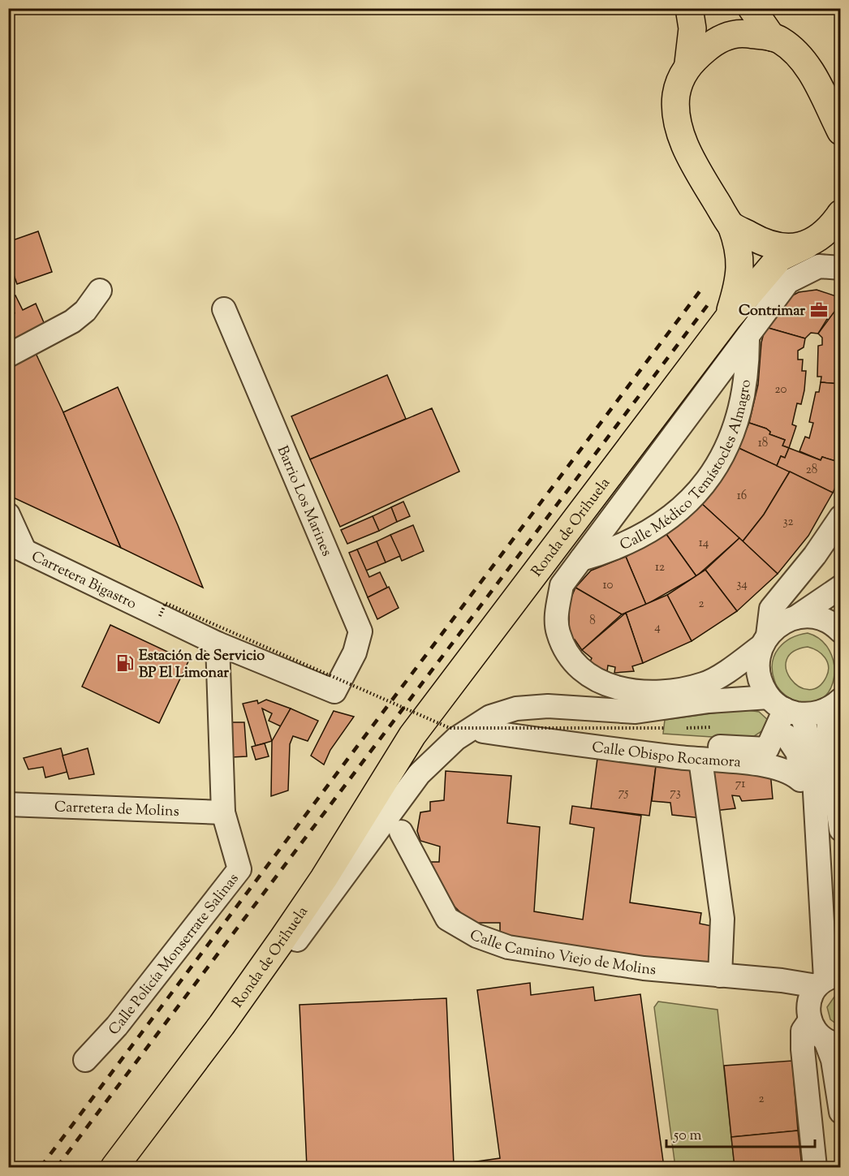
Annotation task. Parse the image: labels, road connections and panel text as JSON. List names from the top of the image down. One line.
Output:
{"streets":{"main road":["Ronda de Orihuela"],"street":["Calle Médico Temístocles Almagro","Barrio Los Marines","Carretera Bigastro","Calle Obispo Rocamora","Carretera de Molins","Calle Camino Viejo de Molins","Calle Policía Monserrate Salinas"]},"crossings":[["Barrio Los Marines","Carretera Bigastro"],["Carretera de Molins","Calle Policía Monserrate Salinas"]],"places":{"office":["Contrimar"],"fuel station":["Estación de Servicio BP El Limonar"]},"house_numbers":["20","18","28","16","32","14","12","34","10","2","8","4","71","75","73","2"],"scale_bar":"50 m"}
